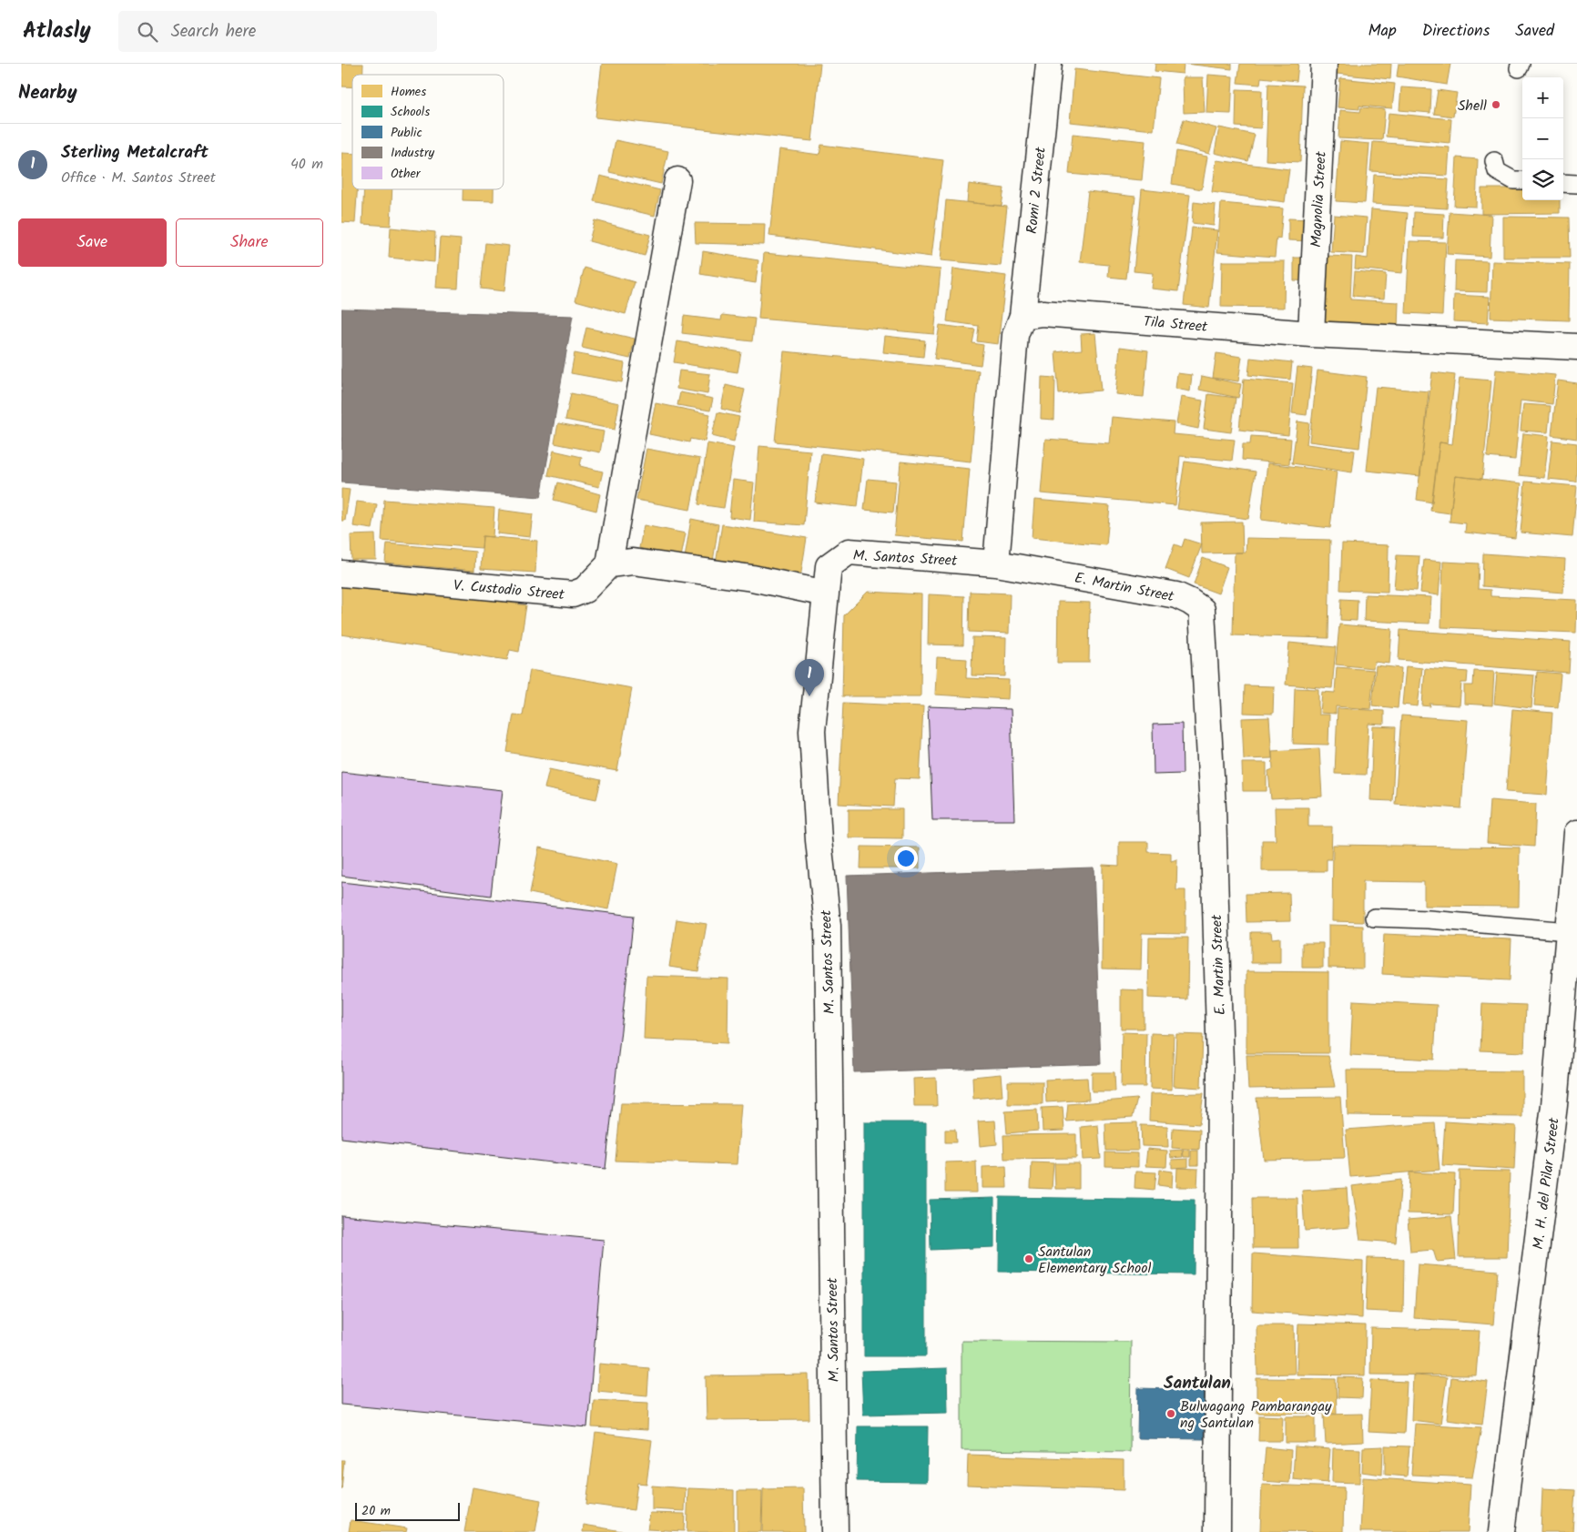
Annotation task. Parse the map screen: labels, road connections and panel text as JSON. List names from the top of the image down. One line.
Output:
{"streets":{"street":["Romi 2 Street","Magnolia Street","Tila Street","M. Santos Street","E. Martin Street","V. Custodio Street","M. H. del Pilar Street"]},"crossings":[["Romi 2 Street","Tila Street"],["Magnolia Street","Tila Street"],["M. Santos Street","E. Martin Street"]],"districts":["Santulan"],"places":["Shell","Santulan Elementary School","Bulwagang Pambarangay ng Santulan"],"legend":["Homes","Schools","Public","Industry","Other"],"scale_bar":"20 m","page":{"header":"Atlasly","search":"Search here","nav":["Map","Directions","Saved"],"heading":"Nearby","map_buttons":["+","−"],"list":[{"mark":"1","name":"Sterling Metalcraft","note":"Office · M. Santos Street","value":"40 m"}],"buttons":["Save","Share"],"pins":"1","scale":"20 m"}}
